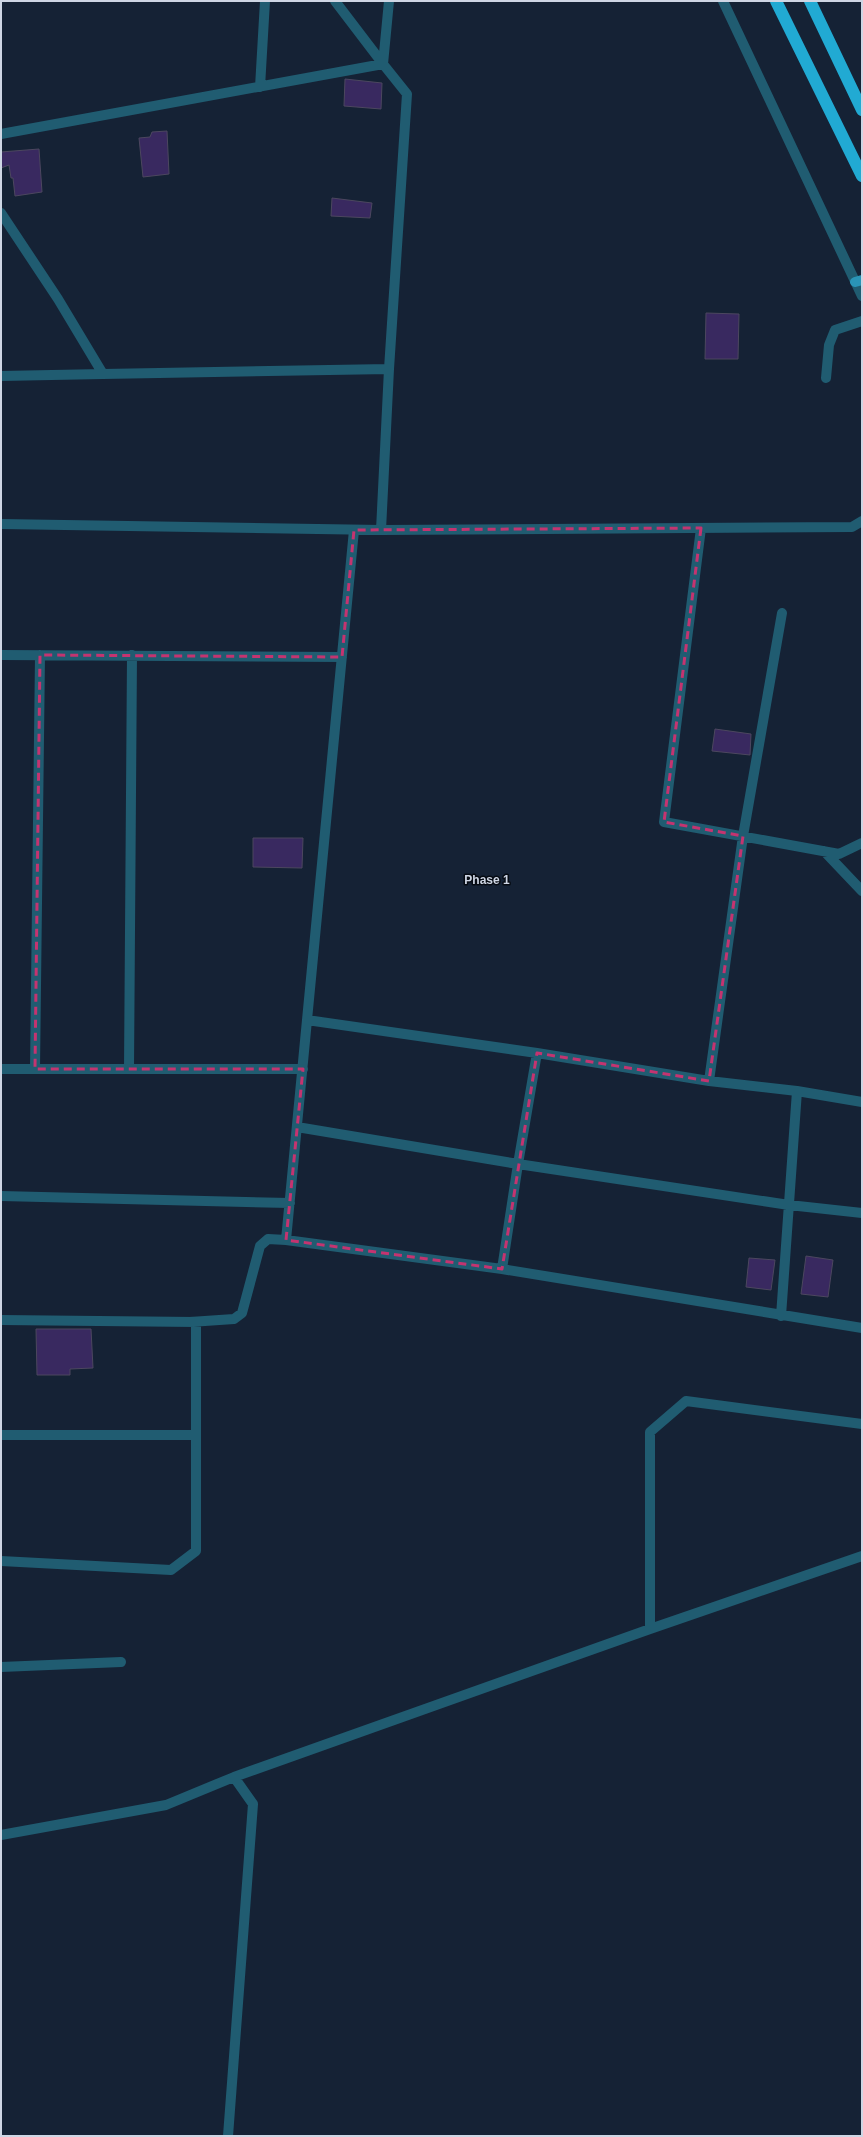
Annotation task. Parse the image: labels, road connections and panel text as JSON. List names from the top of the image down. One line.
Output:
{"districts":["Phase 1"]}
